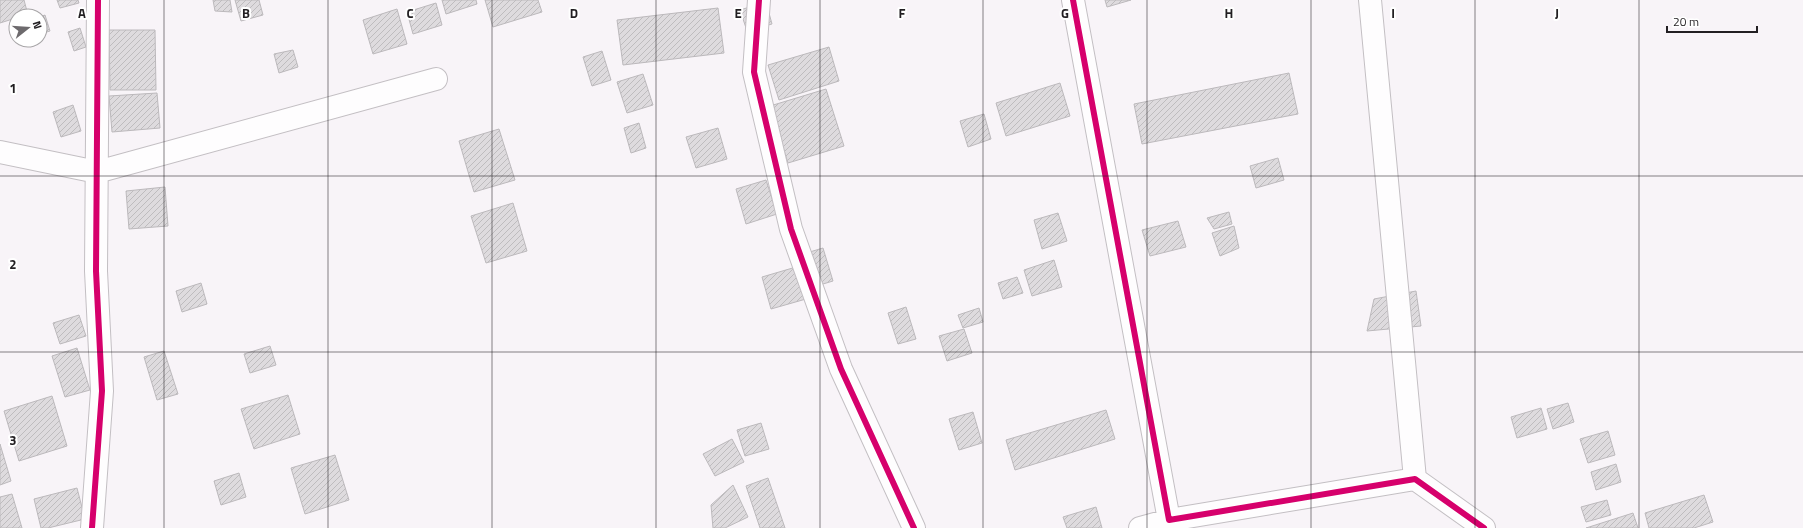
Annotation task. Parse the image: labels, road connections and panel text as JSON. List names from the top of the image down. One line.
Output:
{"scale_bar":"20 m","north":"right","grid":{"columns":["A","B","C","D","E","F","G","H","I","J"],"rows":["1","2","3"]}}
